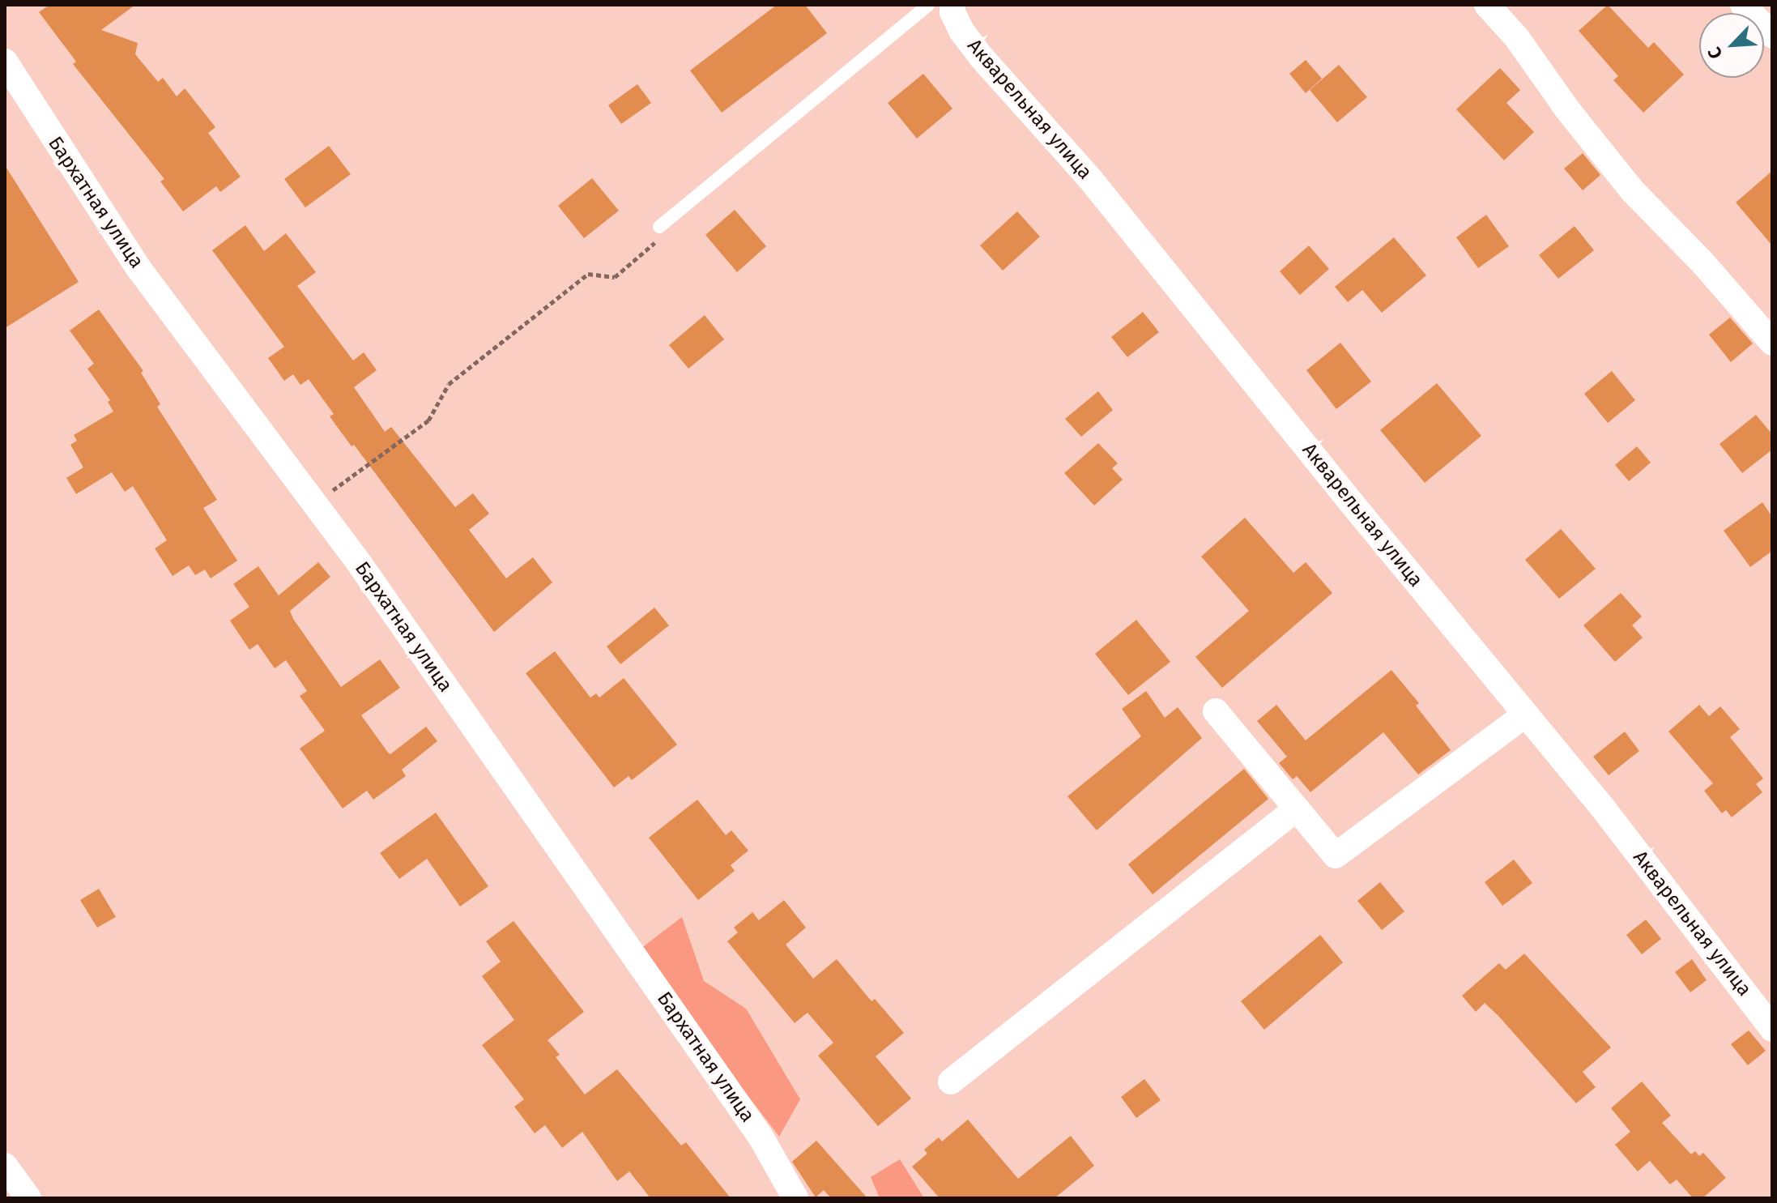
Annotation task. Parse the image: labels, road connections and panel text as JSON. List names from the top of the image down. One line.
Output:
{"streets":{"street":["Акварельная улица","Бархатная улица"]},"north":"bottom left"}
